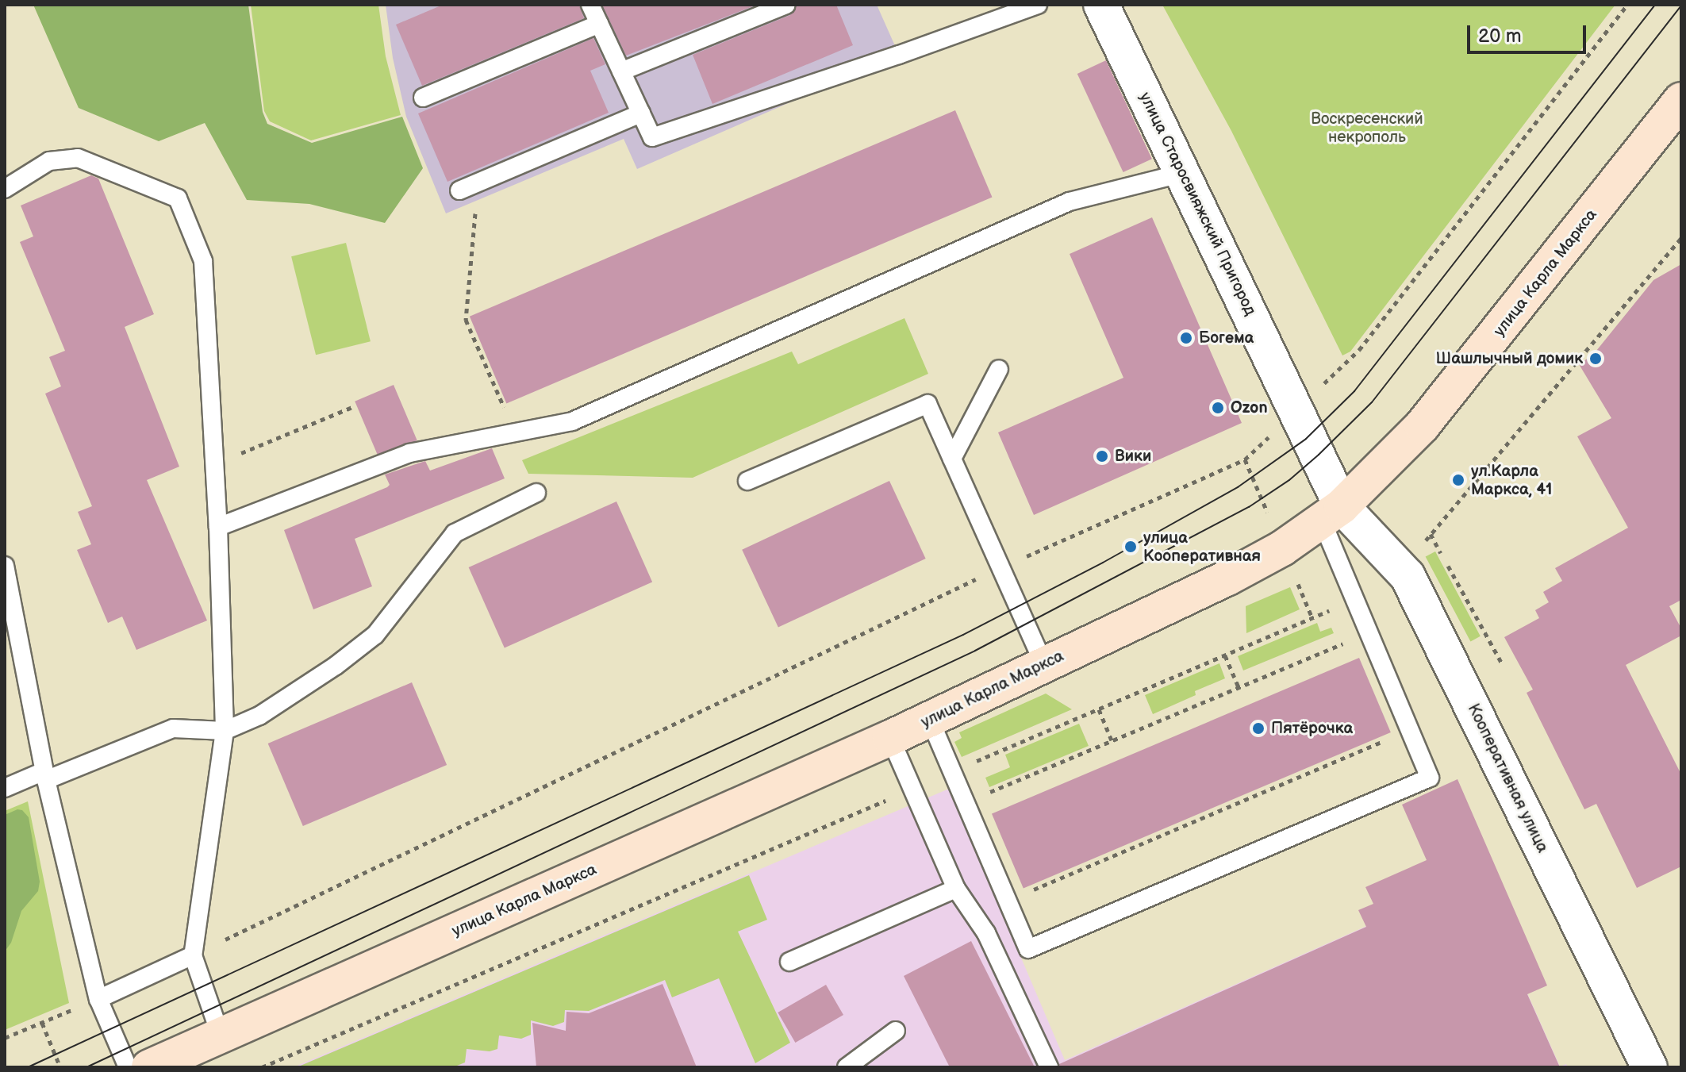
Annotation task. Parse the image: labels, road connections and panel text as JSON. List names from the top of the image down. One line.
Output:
{"streets":{"main road":["улица Карла Маркса"],"street":["улица Старосвияжский Пригород","Кооперативная улица"]},"crossings":[["улица Старосвияжский Пригород","улица Карла Маркса"],["улица Старосвияжский Пригород","Кооперативная улица"],["улица Карла Маркса","Кооперативная улица"]],"parks":["Воскресенский некрополь"],"places":["Богема","Шашлычный домик","Ozon","Вики","ул.Карла Маркса, 41","улица Кооперативная","Пятёрочка"],"scale_bar":"20 m"}
